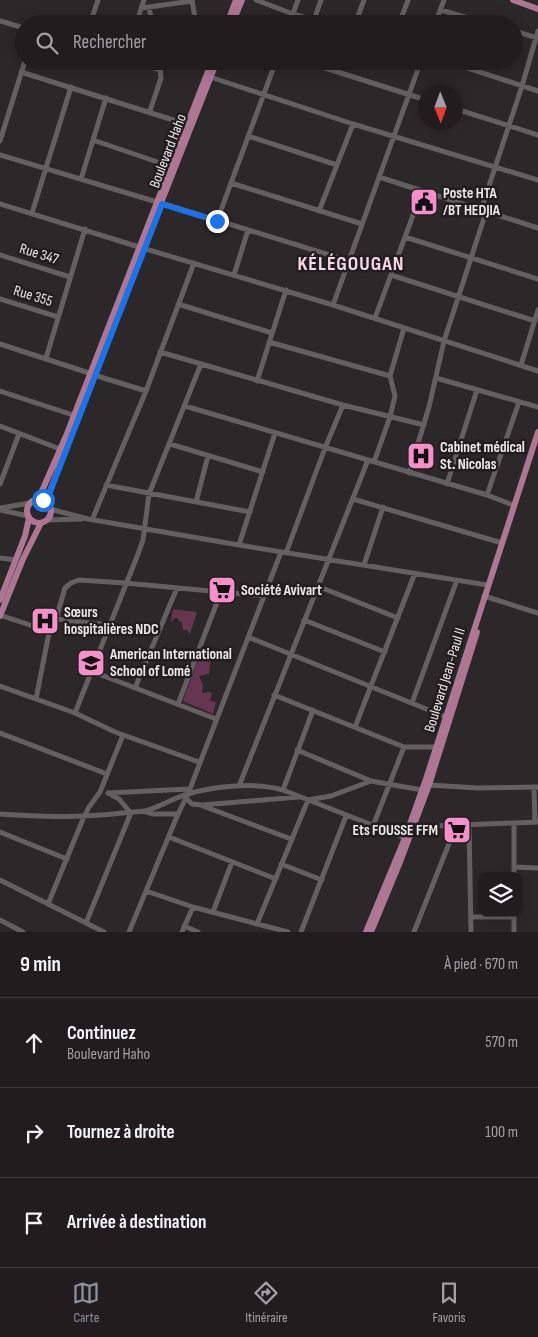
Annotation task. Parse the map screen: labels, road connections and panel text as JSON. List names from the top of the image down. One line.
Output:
{"streets":{"main road":["Boulevard Haho","Boulevard Jean-Paul II"],"street":["Rue 347","Rue 355"]},"districts":["KÉLÉGOUGAN"],"places":{"public building":["Poste HTA /BT HEDJIA"],"hospital":["Cabinet médical St. Nicolas","Sœurs hospitalières NDC"],"supermarket":["Société Avivart","Ets FOUSSE FFM"],"school or university":["American International School of Lomé"]},"north":"bottom","page":{"search":"Rechercher","heading":["9 min","À pied · 670 m"],"list":[["Continuez","Boulevard Haho","570 m"],["Tournez à droite","100 m"],"Arrivée à destination"],"nav":["Carte","Itinéraire","Favoris"]}}
